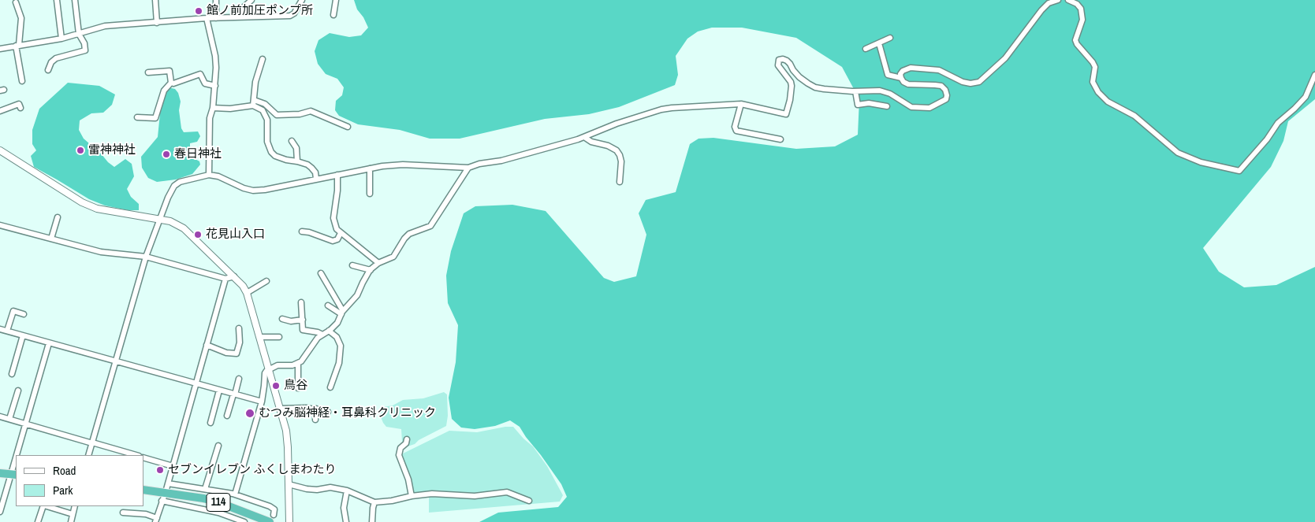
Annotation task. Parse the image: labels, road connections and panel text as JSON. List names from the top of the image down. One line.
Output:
{"streets":{"highway":["114"]},"places":["館ノ前加圧ポンプ所","雷神神社","春日神社","花見山入口","鳥谷","むつみ脳神経・耳鼻科クリニック","セブンイレブン ふくしまわたり"],"legend":["Road","Park"]}
